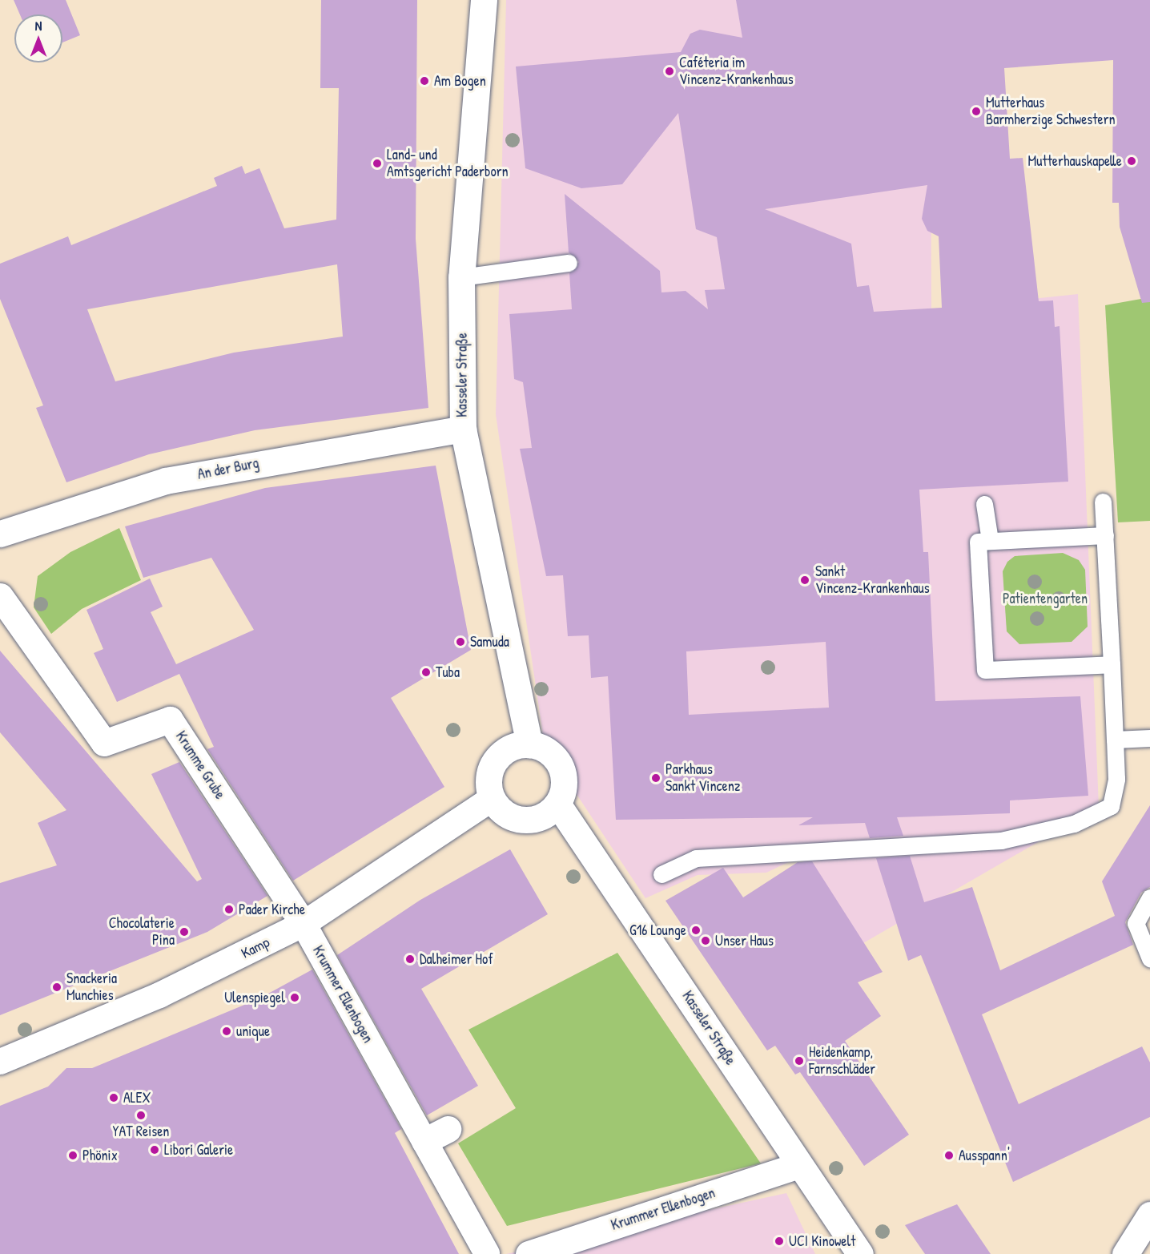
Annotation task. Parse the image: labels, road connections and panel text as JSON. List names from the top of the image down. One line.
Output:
{"streets":{"street":["Kasseler Straße","An der Burg","Krumme Grube","Kamp","Krummer Ellenbogen"]},"crossings":[["Kasseler Straße","An der Burg"],["Kasseler Straße","Kamp"],["Kasseler Straße","Krummer Ellenbogen"],["Krumme Grube","Kamp"],["Krumme Grube","Krummer Ellenbogen"],["Kamp","Krummer Ellenbogen"]],"parks":["Patientengarten"],"places":["Caféteria im Vincenz-Krankenhaus","Am Bogen","Mutterhaus Barmherzige Schwestern","Mutterhauskapelle","Land- und Amtsgericht Paderborn","Sankt Vincenz-Krankenhaus","Samuda","Tuba","Parkhaus Sankt Vincenz","Pader Kirche","G16 Lounge","Chocolaterie Pina","Unser Haus","Dalheimer Hof","Snackeria Munchies","Ulenspiegel","unique","Heidenkamp, Farnschläder","ALEX","YAT Reisen","Libori Galerie","Phönix","Ausspann'","UCI Kinowelt"],"north":"top"}
